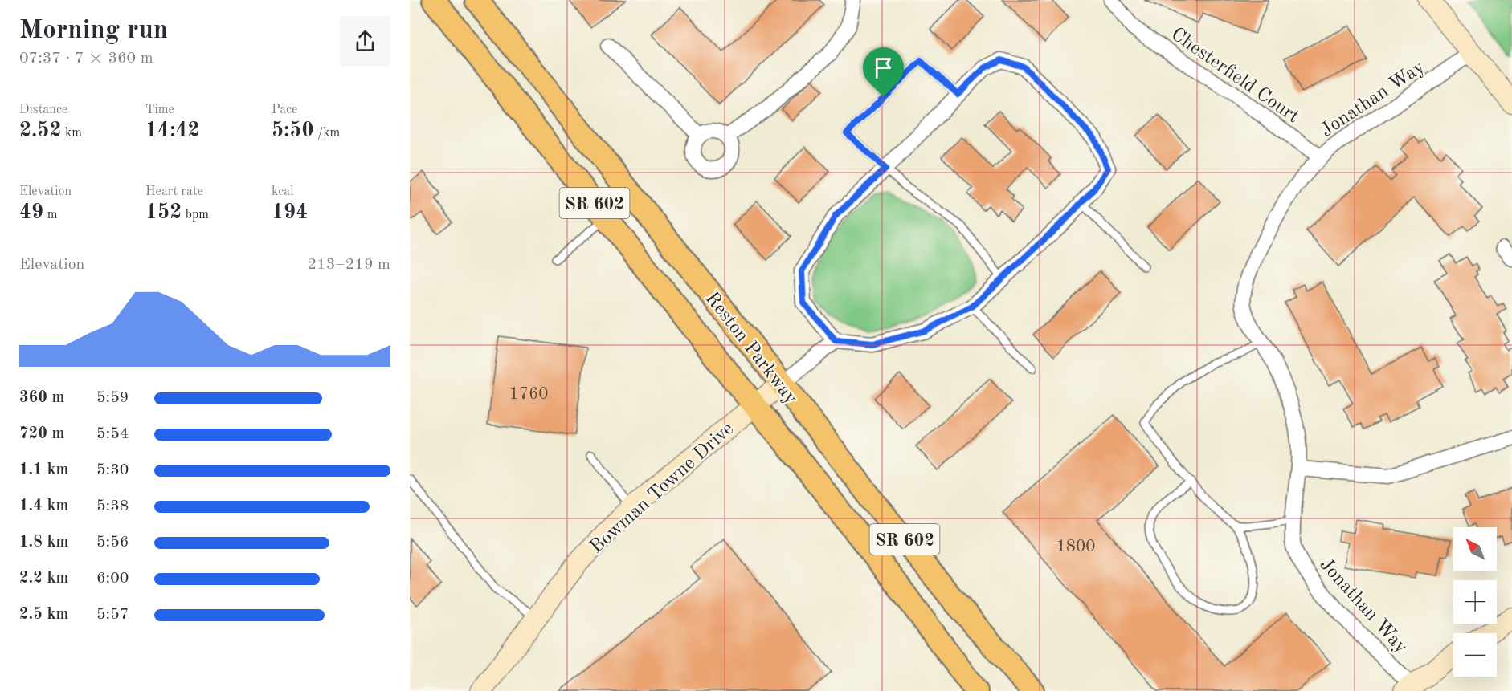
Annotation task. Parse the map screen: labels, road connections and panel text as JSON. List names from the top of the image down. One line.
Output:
{"streets":{"main road":["SR 602","Reston Parkway"],"street":["Chesterfield Court","Jonathan Way","Bowman Towne Drive"]},"crossings":[["Chesterfield Court","Jonathan Way"],["Reston Parkway","Bowman Towne Drive"]],"house_numbers":["1760","1800"],"north":"top left","page":{"heading":["Morning run","07:37 · 7 × 360 m"],"stats":[["Distance","2.52 km"],["Time","14:42"],["Pace","5:50 /km"],["Elevation","49 m"],["Heart rate","152 bpm"],["kcal","194"]],"chart":["Elevation","213–219 m"],"list":[{"name":"360 m","note":"5:59"},{"name":"720 m","note":"5:54"},{"name":"1.1 km","note":"5:30"},{"name":"1.4 km","note":"5:38"},{"name":"1.8 km","note":"5:56"},{"name":"2.2 km","note":"6:00"},{"name":"2.5 km","note":"5:57"}],"map_buttons":["+","−"]}}
